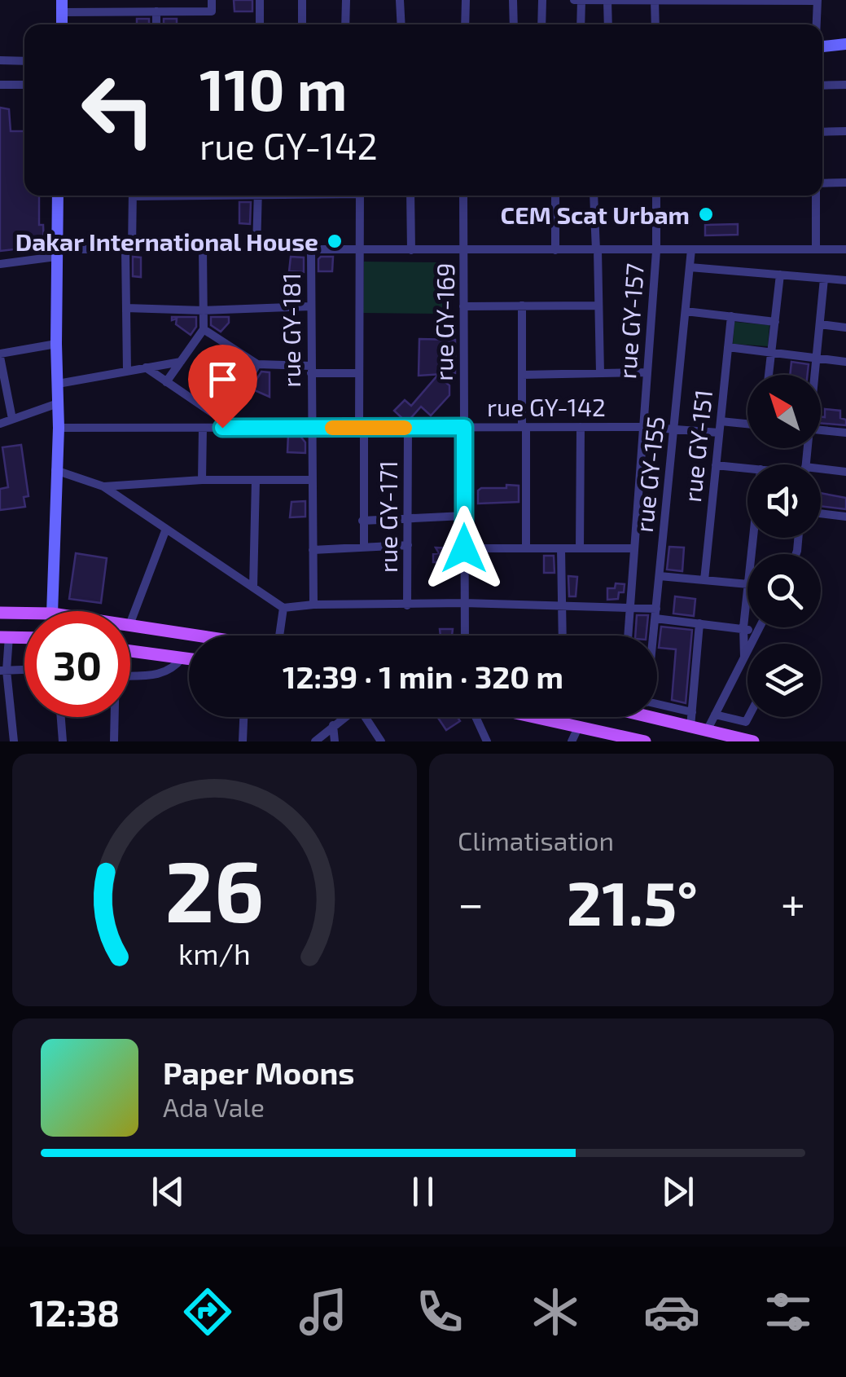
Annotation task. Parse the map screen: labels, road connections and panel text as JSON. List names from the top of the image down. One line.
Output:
{"streets":{"street":["rue GY-157","rue GY-169","rue GY-181","rue GY-142","rue GY-151","rue GY-155","rue GY-171"]},"crossings":[["rue GY-157","rue GY-142"],["rue GY-169","rue GY-142"],["rue GY-181","rue GY-142"],["rue GY-142","rue GY-151"],["rue GY-142","rue GY-155"],["rue GY-142","rue GY-171"]],"places":["CEM Scat Urbam","Dakar International House"],"north":"top left","page":{"turn":["110 m","rue GY-142"],"limit":"30","trip":"12:39 · 1 min · 320 m","tile":"Climatisation","heat":["−","21.5°","+"],"song":["Paper Moons","Ada Vale"],"tabs":"12:38","gauge":["26","km/h"]}}
